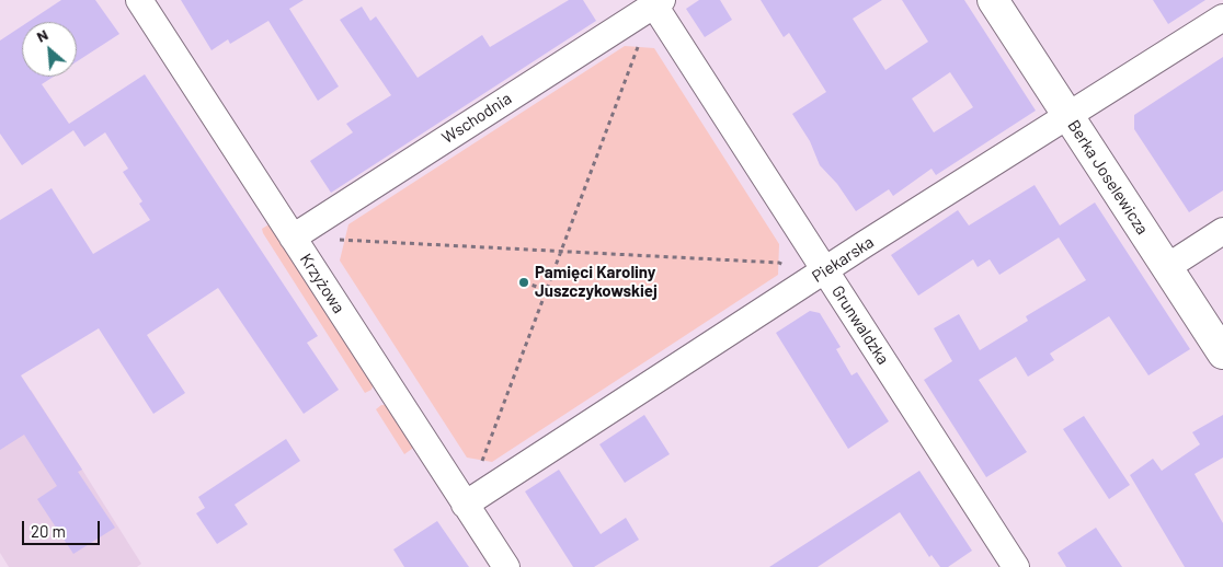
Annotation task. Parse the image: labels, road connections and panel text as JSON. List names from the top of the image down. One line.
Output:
{"streets":{"street":["Wschodnia","Berka Joselewicza","Piekarska","Krzyżowa","Grunwaldzka"]},"crossings":[["Wschodnia","Krzyżowa"],["Wschodnia","Grunwaldzka"],["Berka Joselewicza","Piekarska"],["Piekarska","Krzyżowa"],["Piekarska","Grunwaldzka"]],"places":["Pamięci Karoliny Juszczykowskiej"],"scale_bar":"20 m","north":"top left"}
